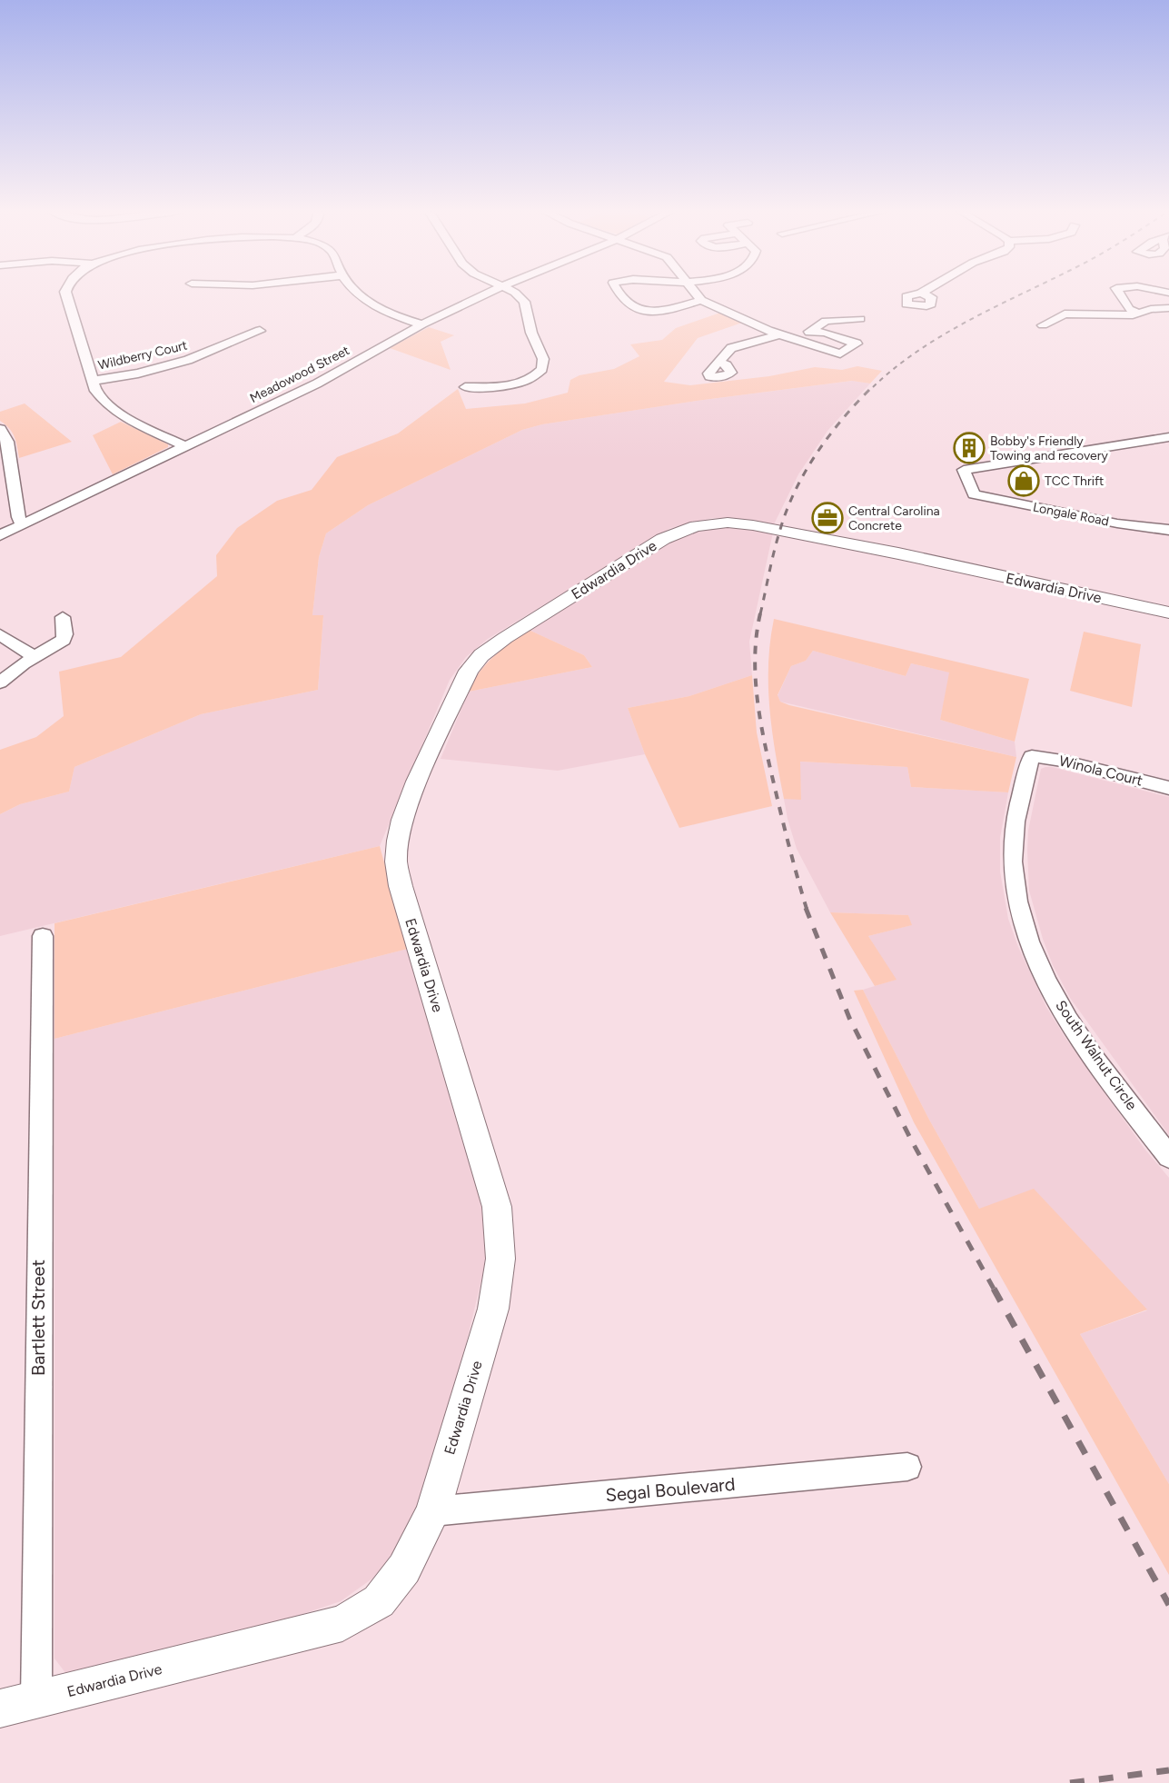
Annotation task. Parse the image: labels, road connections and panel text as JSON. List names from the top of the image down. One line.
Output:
{"streets":{"main road":["Edwardia Drive"],"street":["Wildberry Court","Meadowood Street","Longale Road","Winola Court","South Walnut Circle","Bartlett Street","Segal Boulevard"]},"crossings":[["Edwardia Drive","Bartlett Street"],["Edwardia Drive","Segal Boulevard"],["Winola Court","South Walnut Circle"]],"places":{"building":["Bobby's Friendly Towing and recovery"],"shop":["TCC Thrift"],"office":["Central Carolina Concrete"]}}
